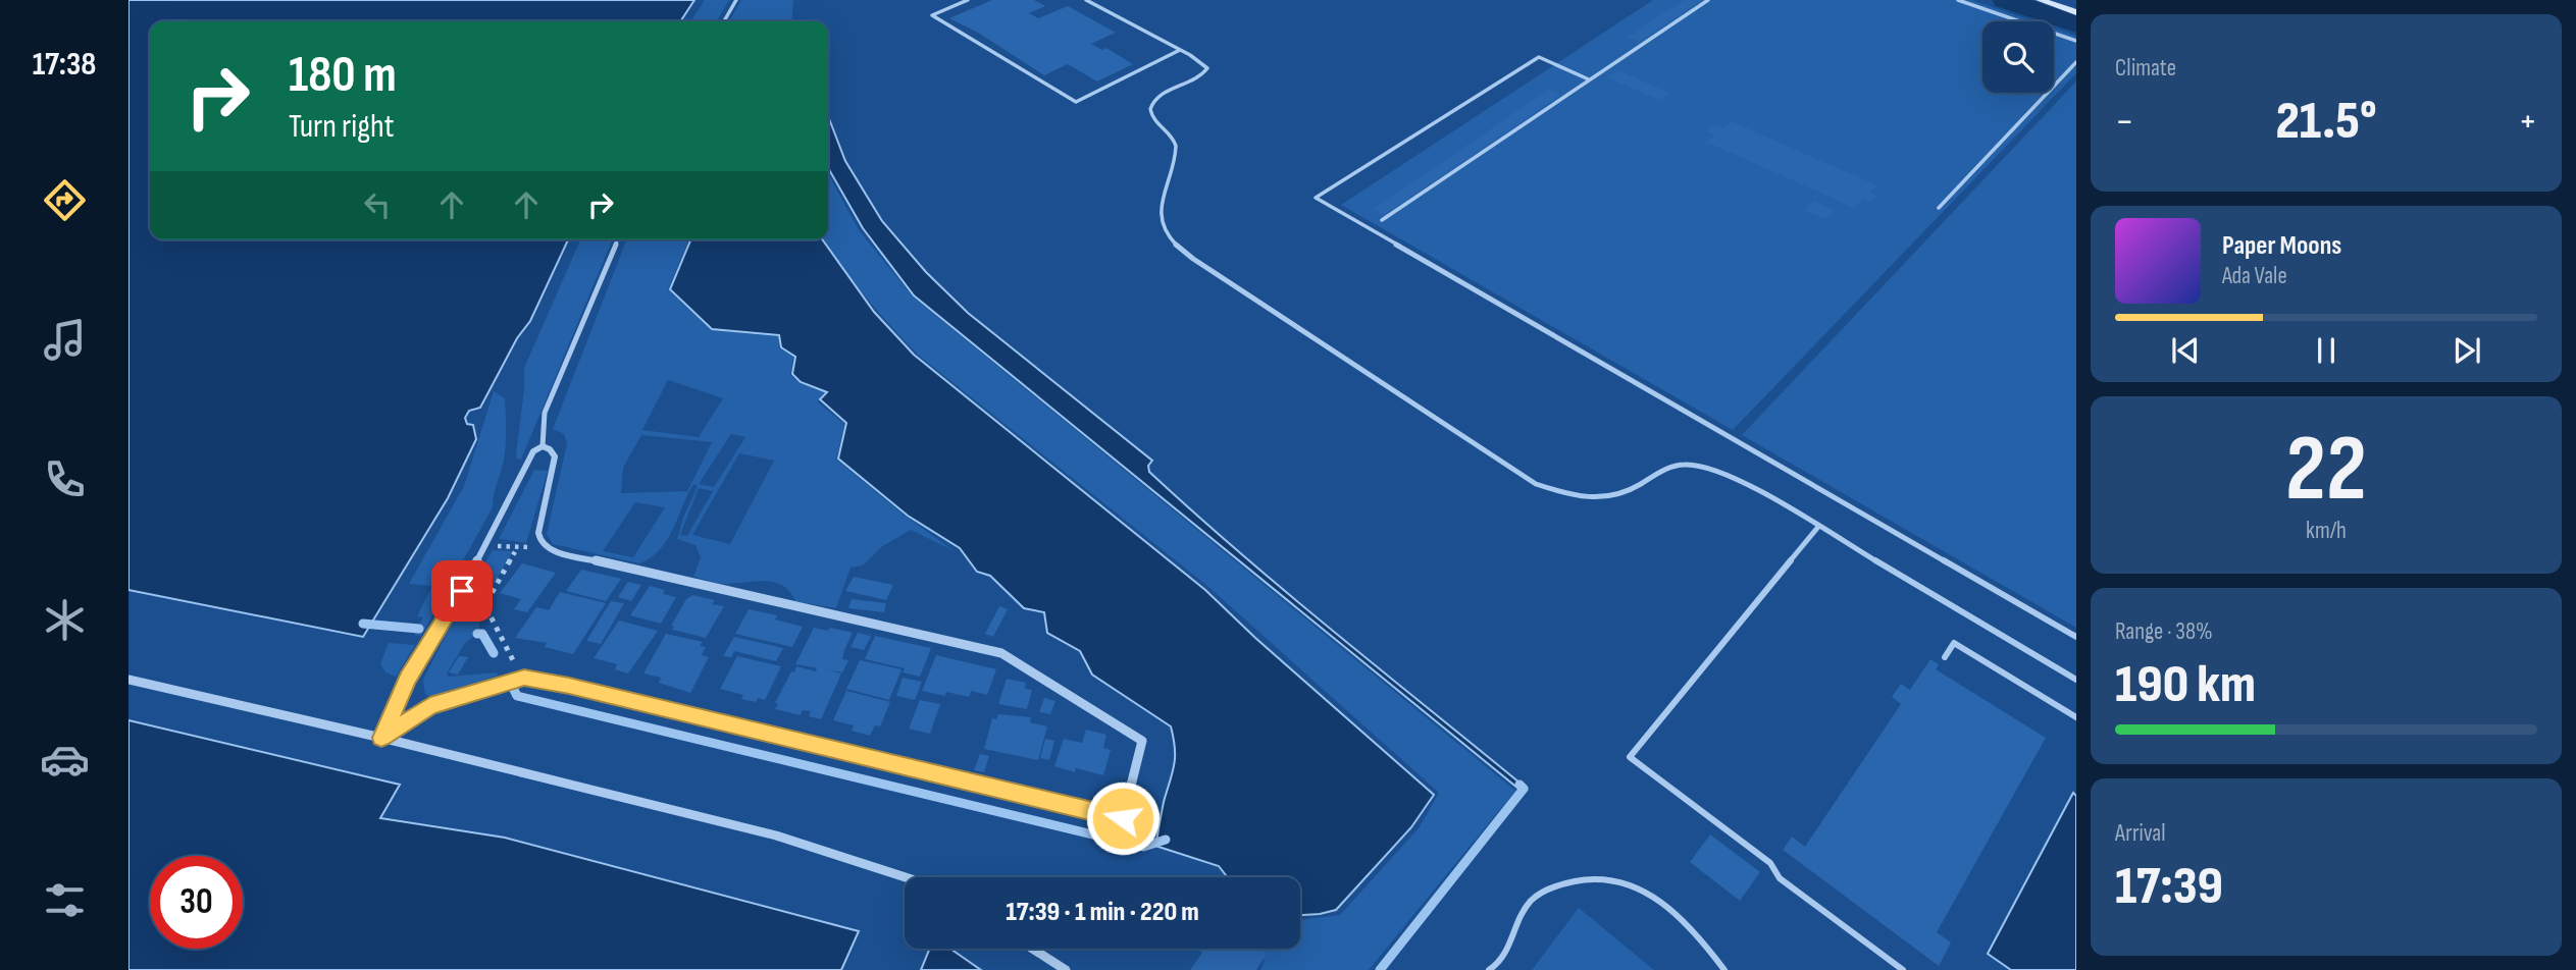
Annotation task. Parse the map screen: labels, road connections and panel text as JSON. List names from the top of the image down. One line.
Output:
{"page":{"tabs":"17:38","tile":["Climate",["22","km/h"],["Range · 38%","190 km"],["Arrival","17:39"]],"turn":["180 m","Turn right"],"heat":["−","21.5°","+"],"song":["Paper Moons","Ada Vale"],"limit":"30","trip":"17:39 · 1 min · 220 m"}}
